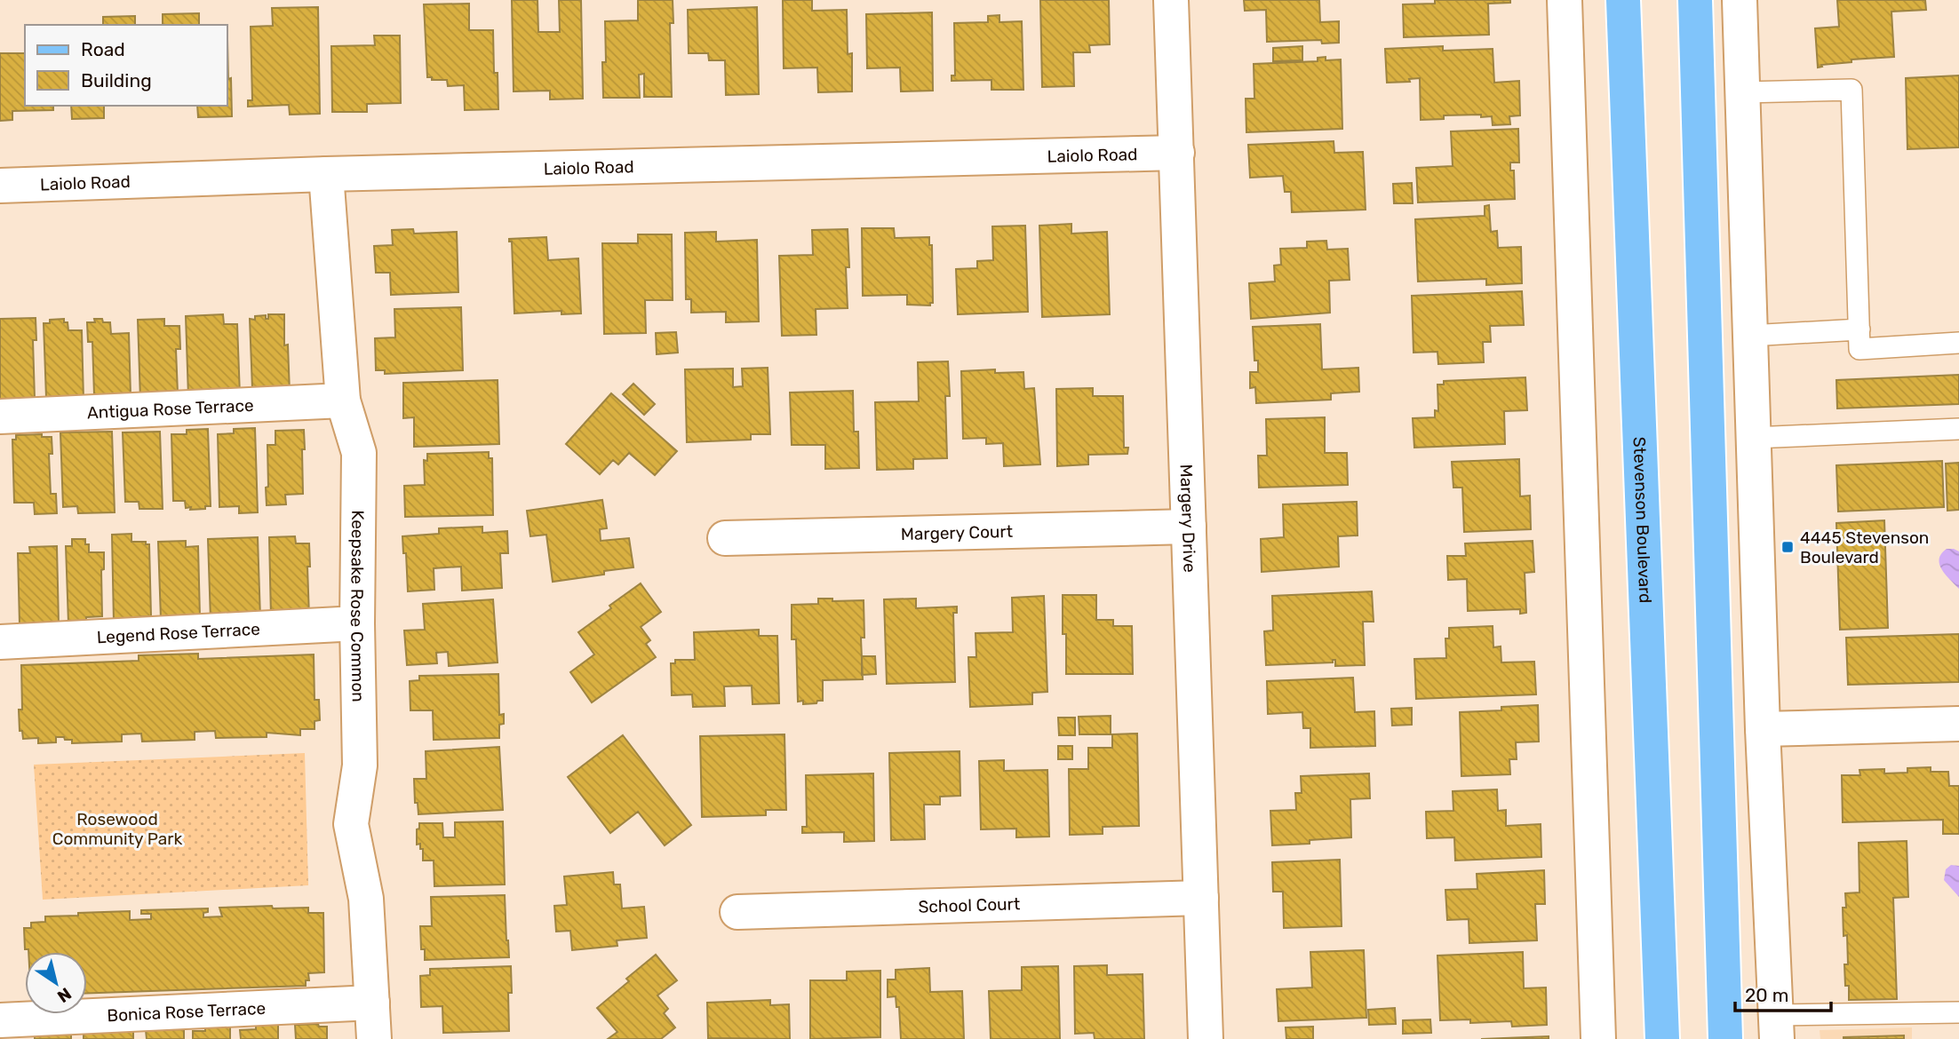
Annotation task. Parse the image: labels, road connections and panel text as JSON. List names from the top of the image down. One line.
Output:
{"streets":{"main road":["Stevenson Boulevard"],"street":["Laiolo Road","Antigua Rose Terrace","Margery Drive","Margery Court","Keepsake Rose Common","Legend Rose Terrace","School Court","Bonica Rose Terrace"]},"crossings":[["Laiolo Road","Margery Drive"],["Laiolo Road","Keepsake Rose Common"],["Antigua Rose Terrace","Keepsake Rose Common"],["Margery Drive","Margery Court"],["Margery Drive","School Court"],["Keepsake Rose Common","Legend Rose Terrace"],["Keepsake Rose Common","Bonica Rose Terrace"]],"parks":["Rosewood Community Park"],"places":{"transit":["4445 Stevenson Boulevard"]},"legend":["Road","Building"],"scale_bar":"20 m","north":"bottom right"}
